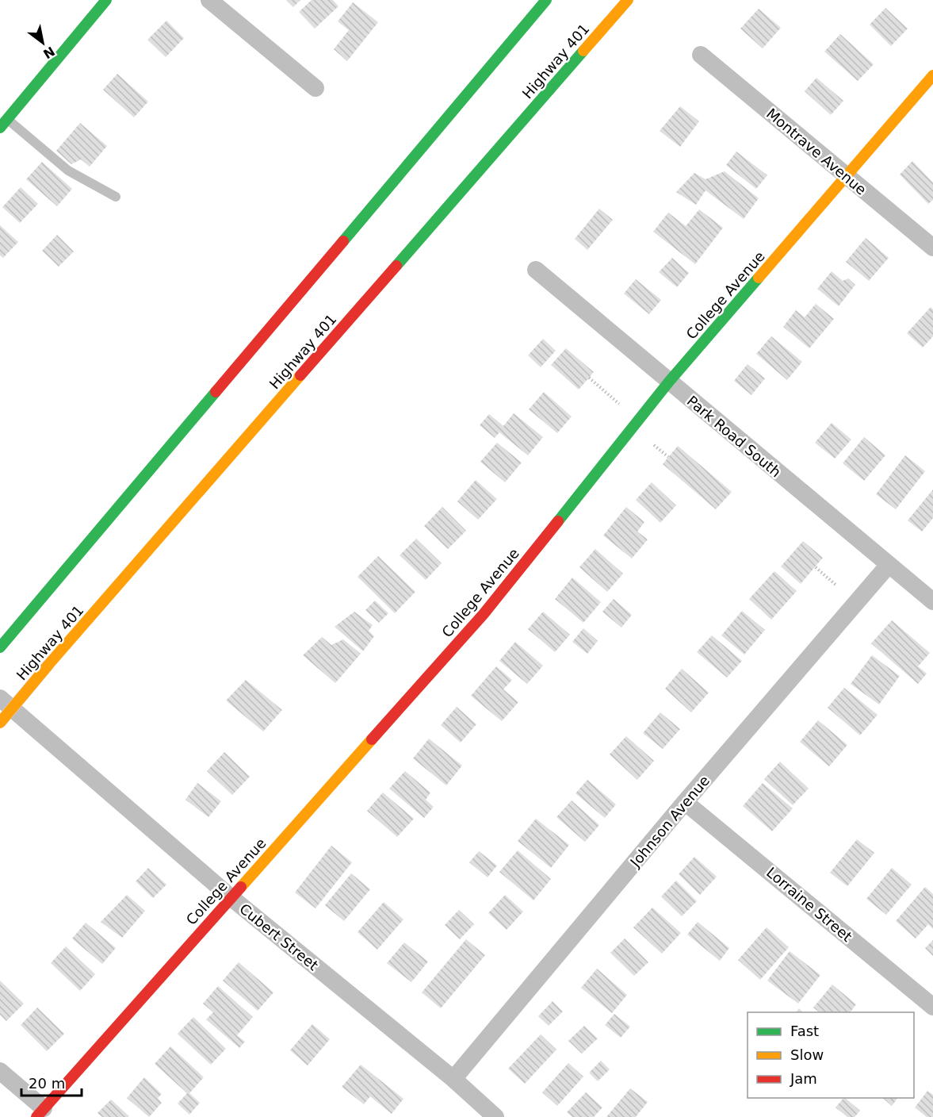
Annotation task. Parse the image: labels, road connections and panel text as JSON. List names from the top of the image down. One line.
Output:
{"streets":{"main road":["Highway 401","College Avenue"],"street":["Montrave Avenue","Park Road South","Johnson Avenue","Lorraine Street","Cubert Street"]},"crossings":[["Montrave Avenue","College Avenue"],["College Avenue","Park Road South"],["College Avenue","Cubert Street"],["Park Road South","Johnson Avenue"],["Johnson Avenue","Lorraine Street"],["Johnson Avenue","Cubert Street"]],"legend":["Fast","Slow","Jam"],"scale_bar":"20 m","north":"bottom right"}
